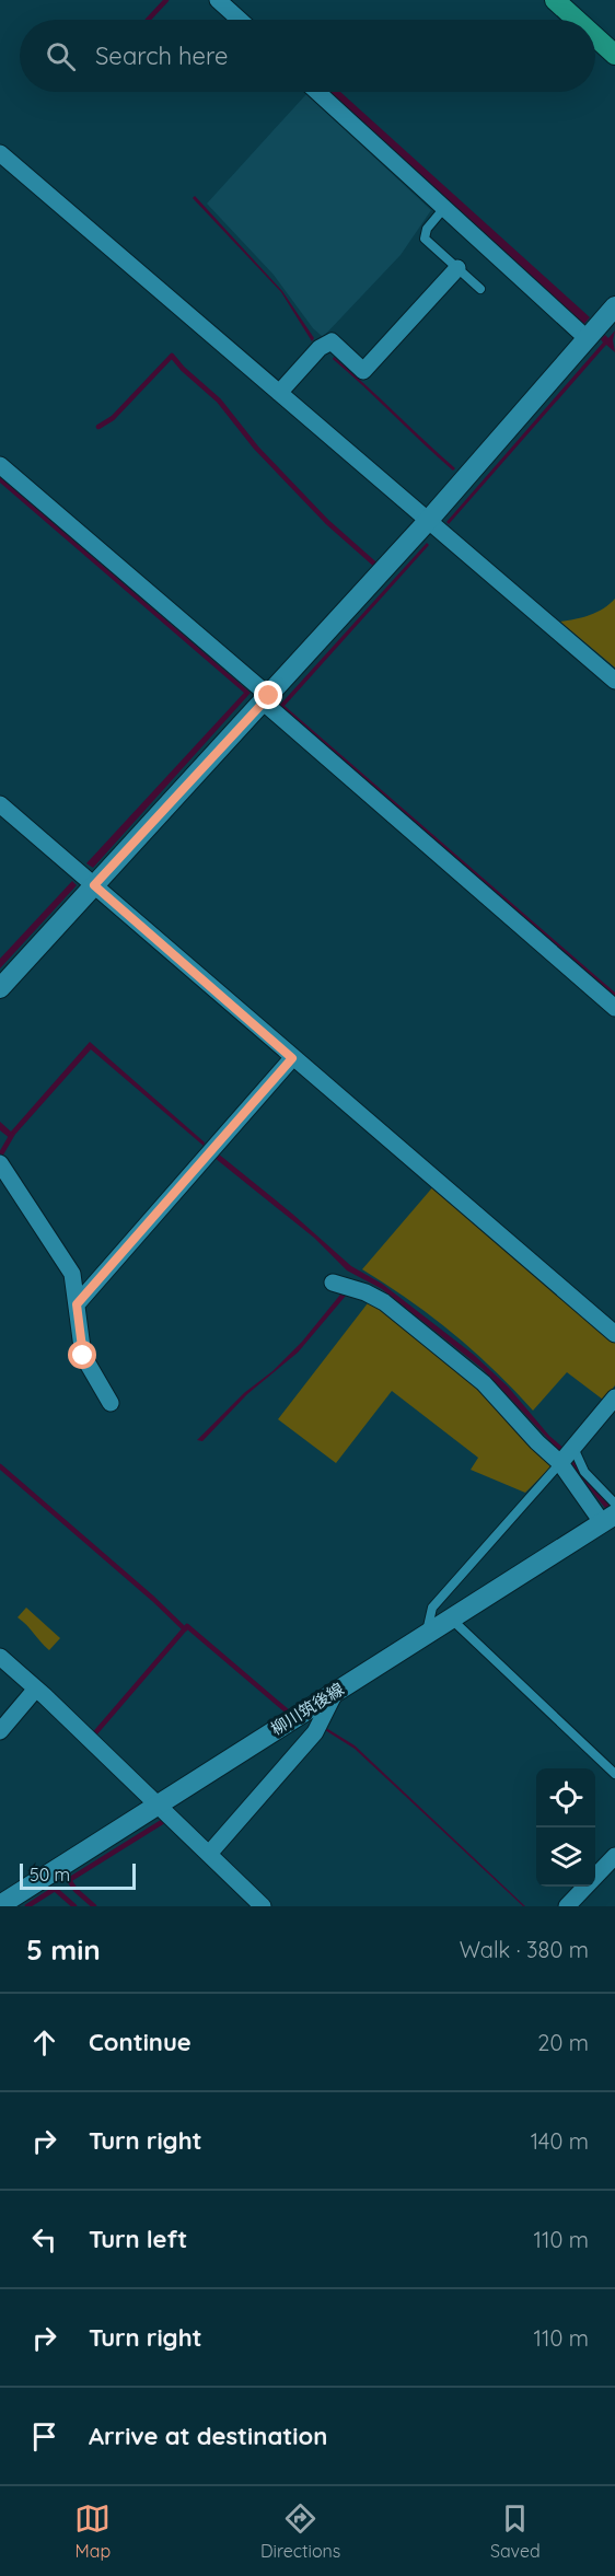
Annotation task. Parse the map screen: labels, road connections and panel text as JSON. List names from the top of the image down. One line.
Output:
{"streets":{"street":["柳川筑後線"]},"scale_bar":"50 m","page":{"search":"Search here","scale":"50 m","heading":["5 min","Walk · 380 m"],"list":[["Continue","20 m"],["Turn right","140 m"],["Turn left","110 m"],["Turn right","110 m"],"Arrive at destination"],"nav":["Map","Directions","Saved"]}}
